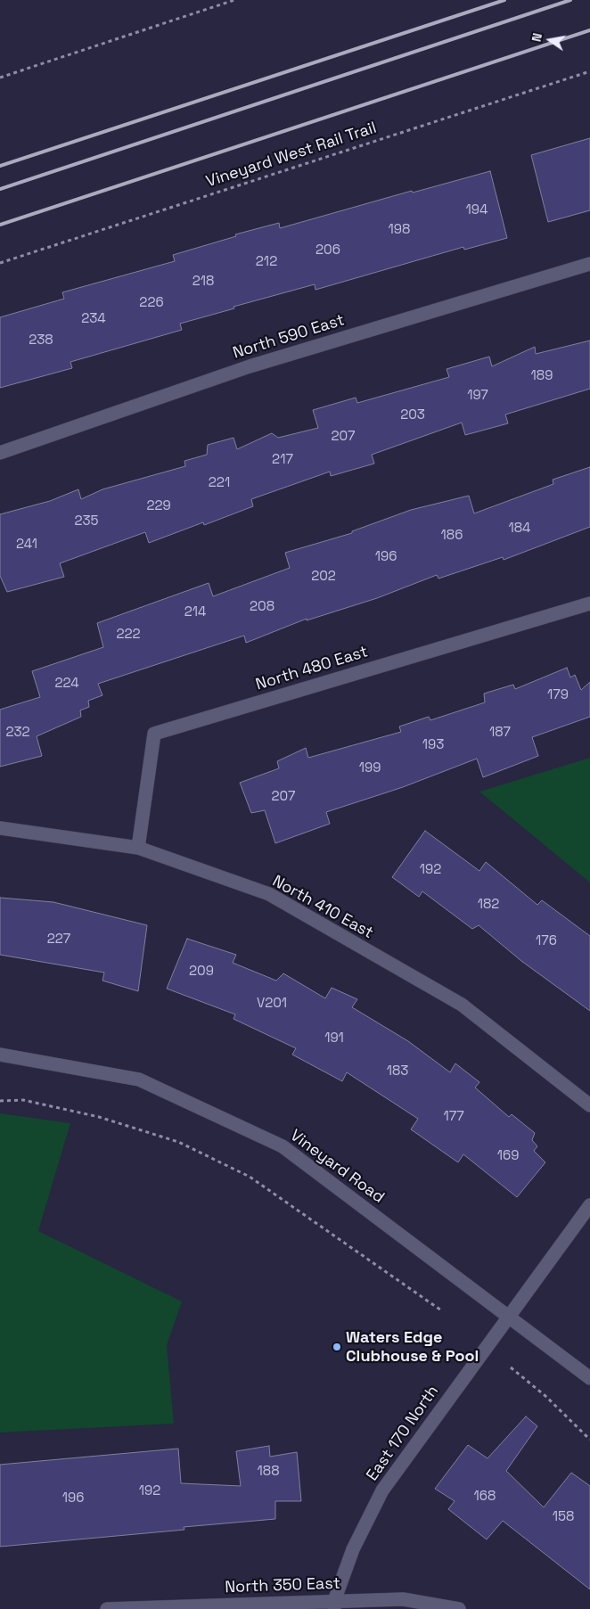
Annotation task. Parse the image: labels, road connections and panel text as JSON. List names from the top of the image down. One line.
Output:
{"streets":{"street":["North 590 East","North 480 East","North 410 East","Vineyard Road","East 170 North","North 350 East"],"path":["Vineyard West Rail Trail"]},"crossings":[["North 480 East","North 410 East"],["Vineyard Road","East 170 North"],["East 170 North","North 350 East"]],"places":["Waters Edge Clubhouse & Pool"],"house_numbers":["194","198","206","212","218","226","234","238","189","197","203","207","217","221","229","235","184","186","241","196","202","208","214","222","224","179","232","187","193","199","207","192","182","227","176","209","V201","191","183","177","169","188","192","168","196","158"],"north":"left"}
